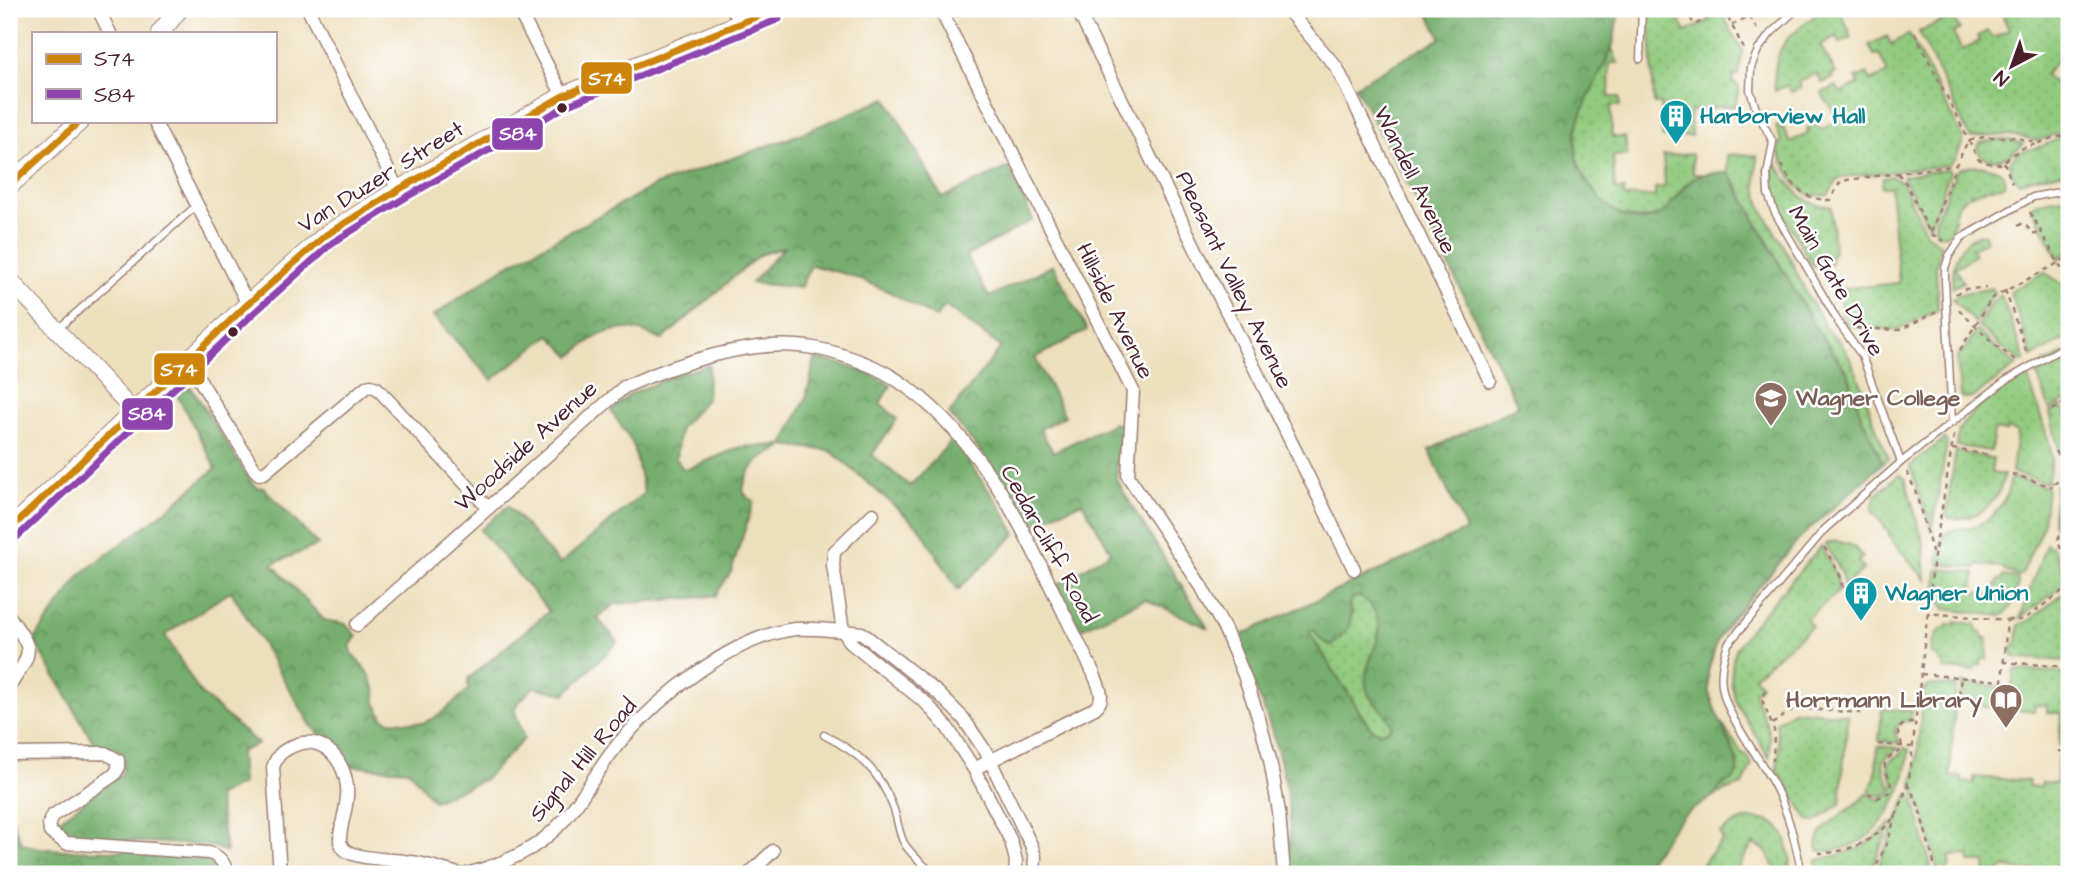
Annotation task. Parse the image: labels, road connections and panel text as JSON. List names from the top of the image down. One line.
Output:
{"streets":{"main road":["Van Duzer Street"],"street":["Wandell Avenue","Pleasant Valley Avenue","Hillside Avenue","Woodside Avenue","Cedarcliff Road","Signal Hill Road"],"lane":["Main Gate Drive"]},"crossings":[["Woodside Avenue","Cedarcliff Road"],["Cedarcliff Road","Signal Hill Road"]],"places":{"building":["Harborview Hall","Wagner Union"],"school or university":["Wagner College"],"library":["Horrmann Library"]},"lines":["transit line S74","transit line S84"],"legend":["S74","S84"],"north":"bottom left"}
